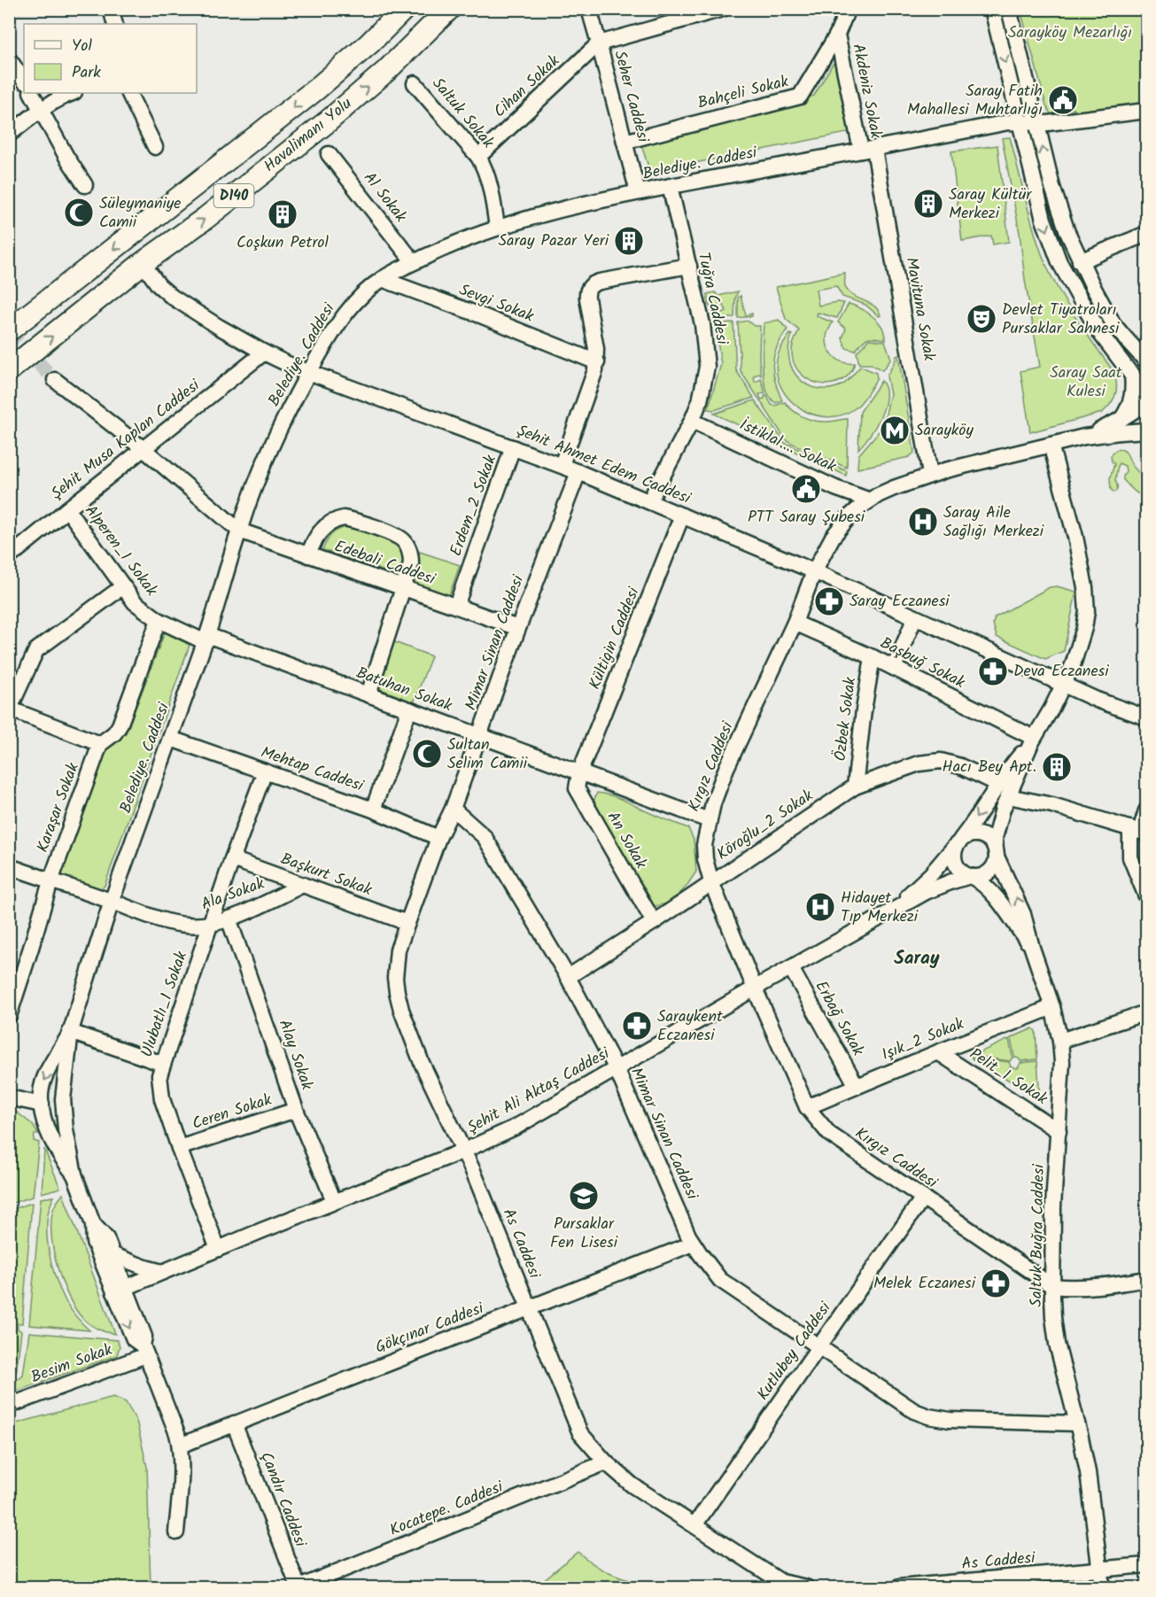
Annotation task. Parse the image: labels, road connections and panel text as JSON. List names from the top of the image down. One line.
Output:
{"streets":{"highway":["Havalimanı Yolu","D140"],"street":["Cihan Sokak","Akdeniz Sokak","Bahçeli Sokak","Seher Caddesi","Saltuk Sokak","Belediye. Caddesi","Al Sokak","Tuğra Caddesi","Sevgi Sokak","Mavituna Sokak","Şehit Musa Kaplan Caddesi","İstiklal.... Sokak","Şehit Ahmet Edem Caddesi","Erdem_2 Sokak","Alperen_1 Sokak","Edebali Caddesi","Kültigin Caddesi","Mimar Sinan Caddesi","Başbuğ Sokak","Batuhan Sokak","Özbek Sokak","Kırgız Caddesi","Mehtap Caddesi","Karaşar Sokak","Köroğlu_2 Sokak","An Sokak","Başkurt Sokak","Ala Sokak","Ulubatlı_1 Sokak","Erbağ Sokak","Işık_2 Sokak","Alay Sokak","Pelit_1 Sokak","Şehit Ali Aktaş Caddesi","Ceren Sokak","Saltuk Buğra Caddesi","As Caddesi","Gökçınar Caddesi","Kutlubey Caddesi","Besim Sokak","Çandır Caddesi","Kocatepe. Caddesi"]},"crossings":[["Cihan Sokak","Seher Caddesi"],["Cihan Sokak","Saltuk Sokak"],["Akdeniz Sokak","Bahçeli Sokak"],["Akdeniz Sokak","Belediye. Caddesi"],["Akdeniz Sokak","Mavituna Sokak"],["Bahçeli Sokak","Seher Caddesi"],["Seher Caddesi","Belediye. Caddesi"],["Saltuk Sokak","Belediye. Caddesi"],["Havalimanı Yolu","Şehit Ahmet Edem Caddesi"],["Belediye. Caddesi","Al Sokak"],["Belediye. Caddesi","Tuğra Caddesi"],["Belediye. Caddesi","Sevgi Sokak"],["Belediye. Caddesi","Mavituna Sokak"],["Belediye. Caddesi","Şehit Ahmet Edem Caddesi"],["Belediye. Caddesi","Alperen_1 Sokak"],["Belediye. Caddesi","Edebali Caddesi"],["Belediye. Caddesi","Batuhan Sokak"],["Belediye. Caddesi","Mehtap Caddesi"],["Belediye. Caddesi","Ala Sokak"],["Tuğra Caddesi","İstiklal.... Sokak"],["Tuğra Caddesi","Şehit Ahmet Edem Caddesi"],["Mavituna Sokak","Kırgız Caddesi"],["Şehit Musa Kaplan Caddesi","Şehit Ahmet Edem Caddesi"],["Şehit Musa Kaplan Caddesi","Alperen_1 Sokak"],["İstiklal.... Sokak","Kırgız Caddesi"],["Şehit Ahmet Edem Caddesi","Erdem_2 Sokak"],["Şehit Ahmet Edem Caddesi","Kültigin Caddesi"],["Şehit Ahmet Edem Caddesi","Mimar Sinan Caddesi"],["Şehit Ahmet Edem Caddesi","Kırgız Caddesi"],["Şehit Ahmet Edem Caddesi","Şehit Ali Aktaş Caddesi"],["Erdem_2 Sokak","Edebali Caddesi"],["Alperen_1 Sokak","Batuhan Sokak"],["Alperen_1 Sokak","Karaşar Sokak"],["Edebali Caddesi","Mimar Sinan Caddesi"],["Kültigin Caddesi","Batuhan Sokak"],["Kültigin Caddesi","An Sokak"],["Mimar Sinan Caddesi","Batuhan Sokak"],["Mimar Sinan Caddesi","Köroğlu_2 Sokak"],["Mimar Sinan Caddesi","Şehit Ali Aktaş Caddesi"],["Mimar Sinan Caddesi","Saltuk Buğra Caddesi"],["Mimar Sinan Caddesi","As Caddesi"],["Mimar Sinan Caddesi","Gökçınar Caddesi"],["Mimar Sinan Caddesi","Kutlubey Caddesi"],["Başbuğ Sokak","Özbek Sokak"],["Başbuğ Sokak","Kırgız Caddesi"],["Başbuğ Sokak","Şehit Ali Aktaş Caddesi"],["Batuhan Sokak","Kırgız Caddesi"],["Batuhan Sokak","An Sokak"],["Özbek Sokak","Köroğlu_2 Sokak"],["Kırgız Caddesi","Köroğlu_2 Sokak"],["Kırgız Caddesi","Işık_2 Sokak"],["Kırgız Caddesi","Şehit Ali Aktaş Caddesi"],["Kırgız Caddesi","Saltuk Buğra Caddesi"],["Kırgız Caddesi","Kutlubey Caddesi"],["Mehtap Caddesi","Ulubatlı_1 Sokak"],["Mehtap Caddesi","As Caddesi"],["Karaşar Sokak","Ala Sokak"],["Köroğlu_2 Sokak","An Sokak"],["Köroğlu_2 Sokak","Şehit Ali Aktaş Caddesi"],["Başkurt Sokak","Ala Sokak"],["Başkurt Sokak","Ulubatlı_1 Sokak"],["Başkurt Sokak","As Caddesi"],["Ala Sokak","Ulubatlı_1 Sokak"],["Ala Sokak","Alay Sokak"],["Ulubatlı_1 Sokak","Şehit Ali Aktaş Caddesi"],["Ulubatlı_1 Sokak","Ceren Sokak"],["Erbağ Sokak","Işık_2 Sokak"],["Erbağ Sokak","Şehit Ali Aktaş Caddesi"],["Işık_2 Sokak","Pelit_1 Sokak"],["Işık_2 Sokak","Saltuk Buğra Caddesi"],["Alay Sokak","Şehit Ali Aktaş Caddesi"],["Alay Sokak","Ceren Sokak"],["Pelit_1 Sokak","Saltuk Buğra Caddesi"],["Şehit Ali Aktaş Caddesi","Saltuk Buğra Caddesi"],["Şehit Ali Aktaş Caddesi","As Caddesi"],["Saltuk Buğra Caddesi","As Caddesi"],["As Caddesi","Gökçınar Caddesi"],["As Caddesi","Kutlubey Caddesi"],["As Caddesi","Kocatepe. Caddesi"],["Gökçınar Caddesi","Çandır Caddesi"],["Çandır Caddesi","Kocatepe. Caddesi"]],"districts":["Saray"],"parks":["Sarayköy Mezarlığı","Saray Saat Kulesi"],"places":{"public building":["Saray Fatih Mahallesi Muhtarlığı","PTT Saray Şubesi"],"building":["Saray Kültür Merkezi","Coşkun Petrol","Saray Pazar Yeri","Hacı Bey Apt."],"mosque":["Süleymaniye Camii","Sultan Selim Camii"],"theatre":["Devlet Tiyatroları Pursaklar Sahnesi"],"metro station":["Sarayköy"],"hospital":["Saray Aile Sağlığı Merkezi","Hidayet Tıp Merkezi"],"pharmacy":["Saray Eczanesi","Deva Eczanesi","Saraykent Eczanesi","Melek Eczanesi"],"school or university":["Pursaklar Fen Lisesi"]},"legend":["Yol","Park"]}
